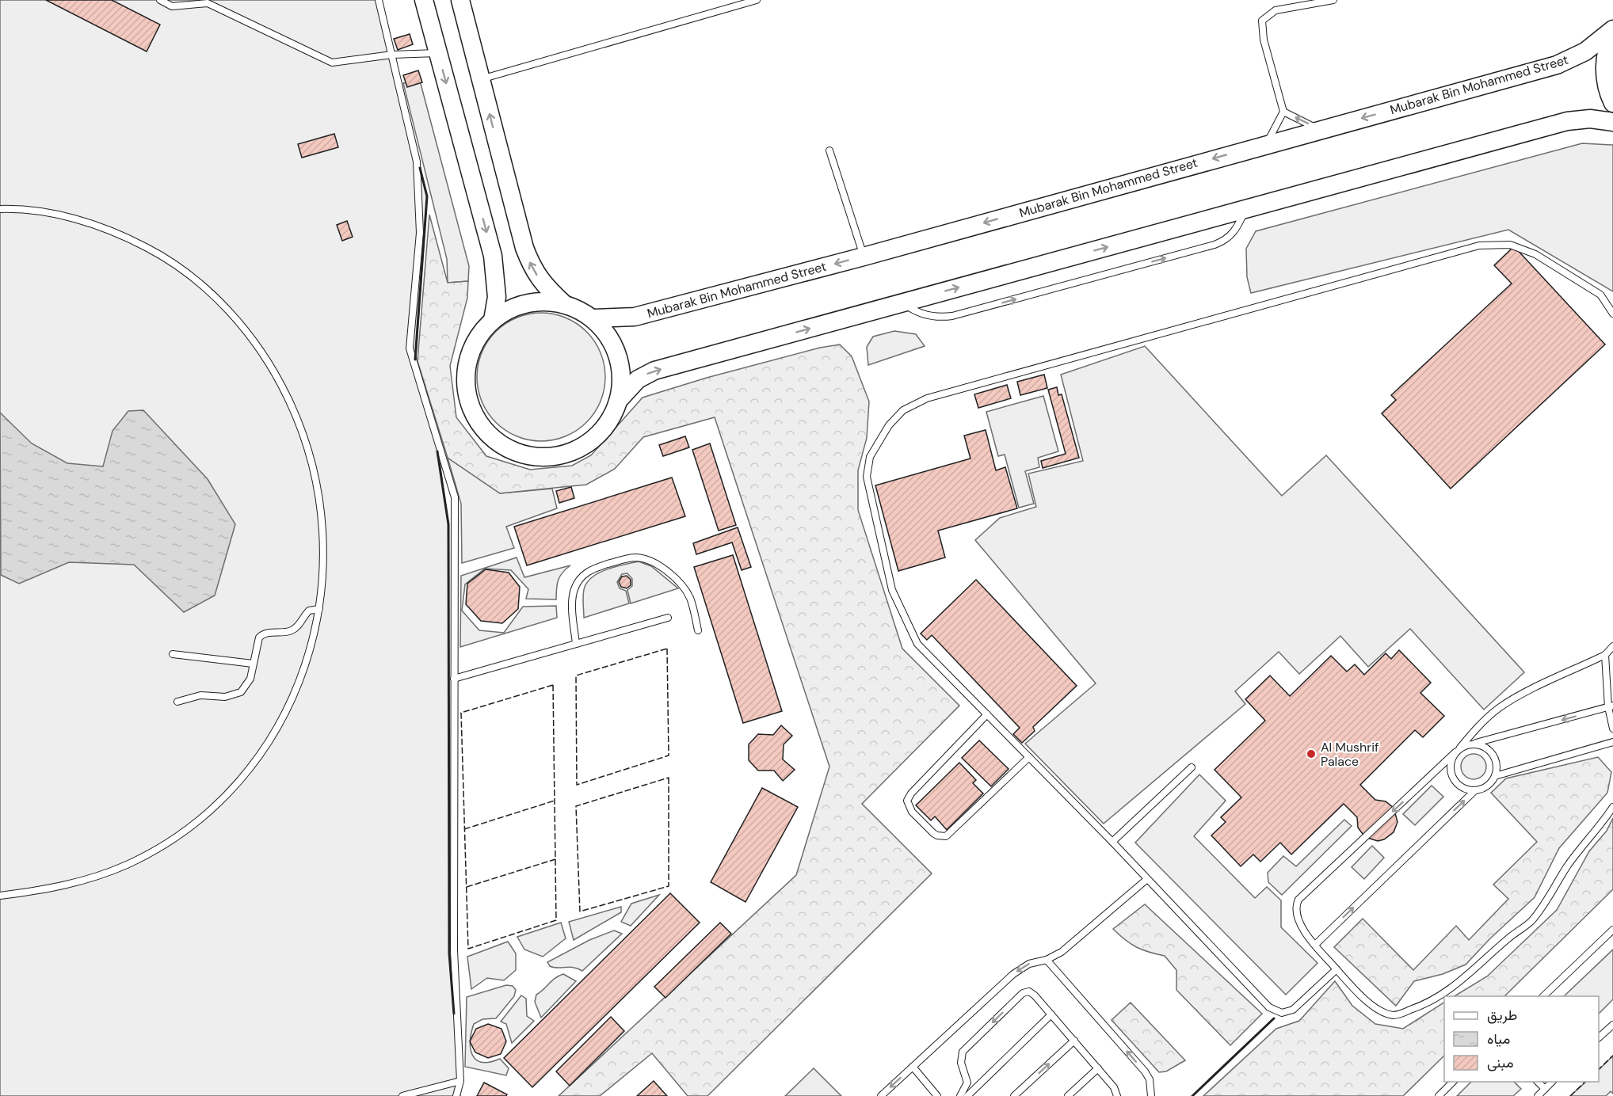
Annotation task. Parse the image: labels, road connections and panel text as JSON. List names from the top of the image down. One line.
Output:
{"streets":{"street":["Mubarak Bin Mohammed Street"]},"places":["Al Mushrif Palace"],"legend":["طريق","مياه","مبنى"]}
